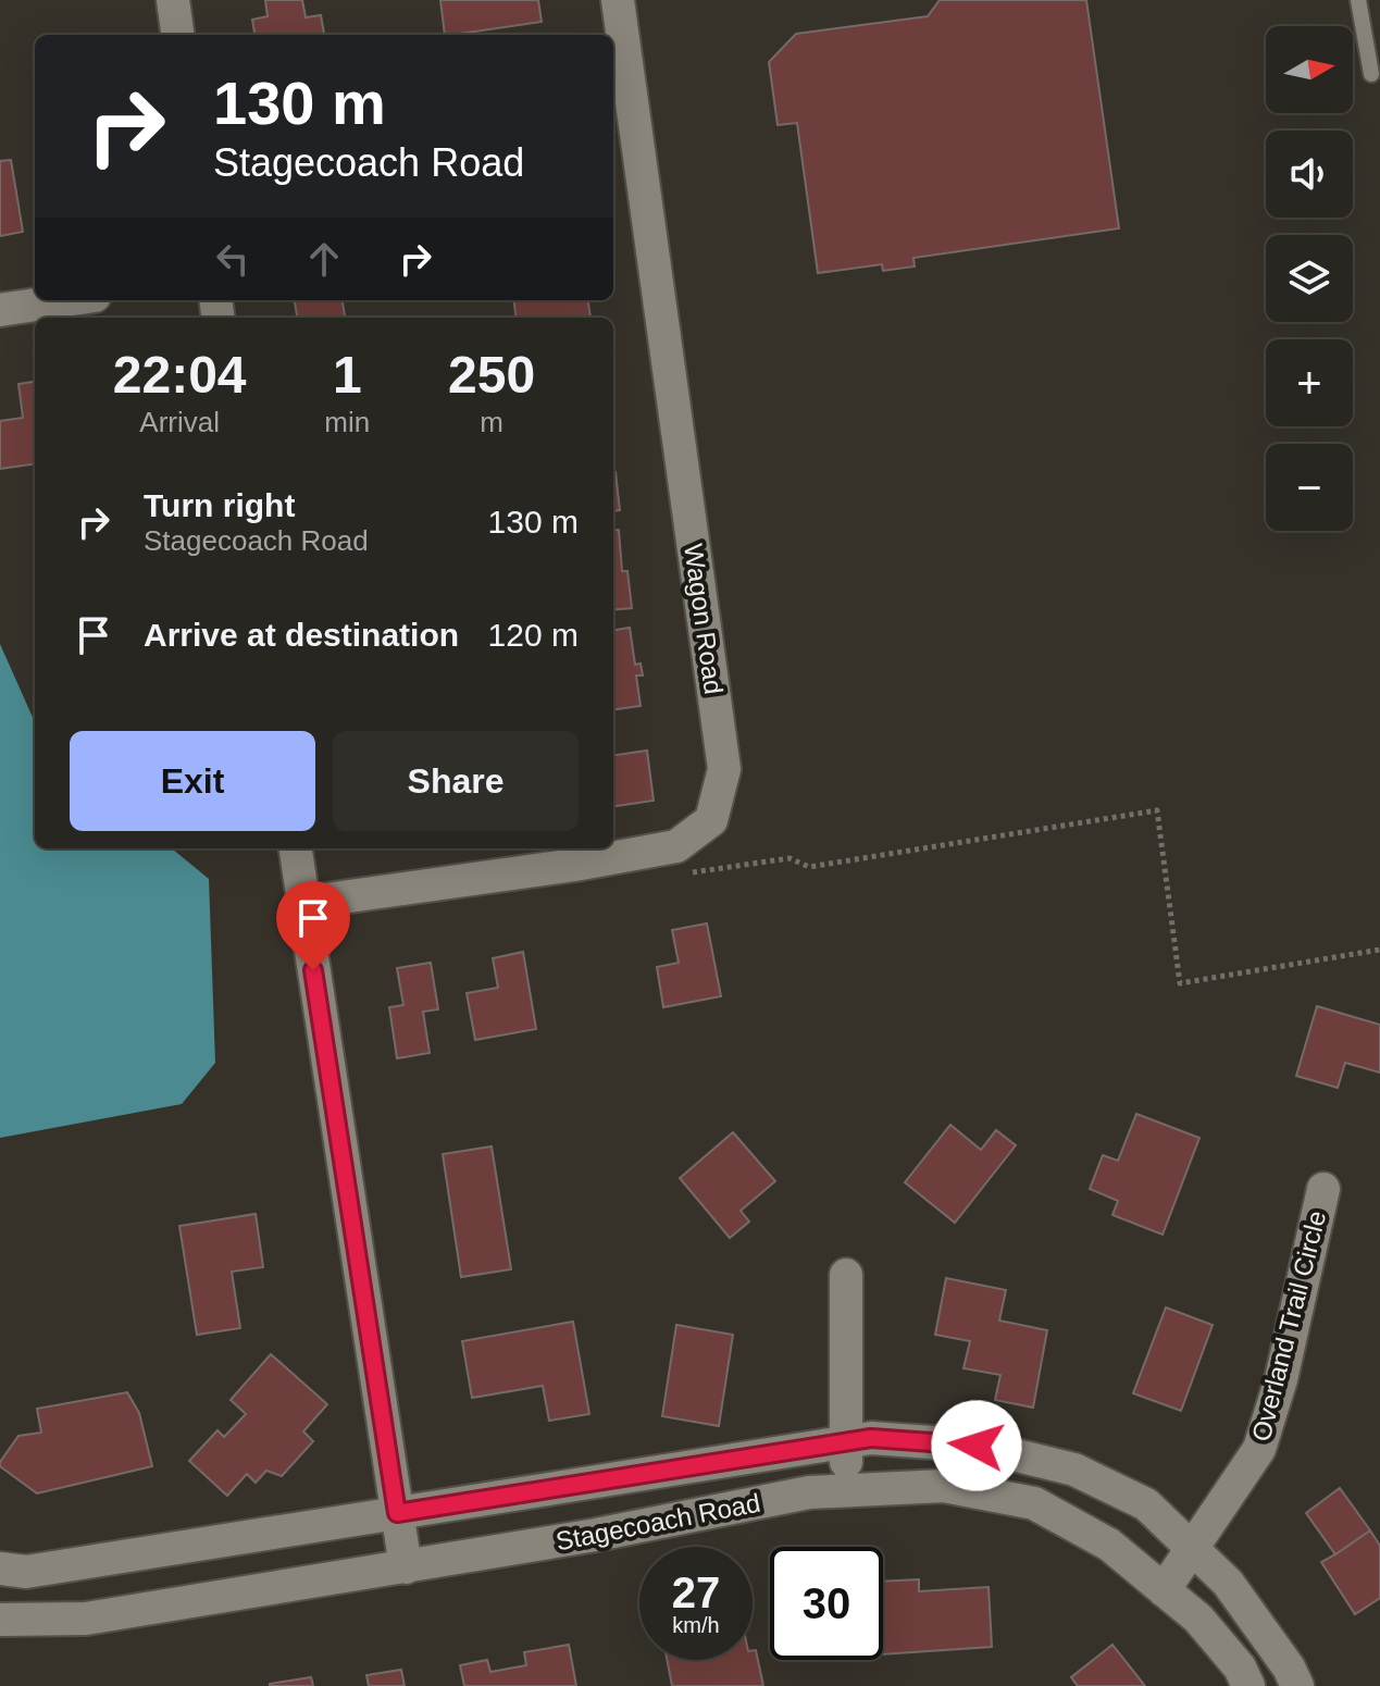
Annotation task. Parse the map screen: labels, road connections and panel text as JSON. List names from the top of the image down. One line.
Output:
{"streets":{"street":["Wagon Road","Overland Trail Circle","Stagecoach Road"]},"crossings":[["Overland Trail Circle","Stagecoach Road"]],"north":"right","page":{"map_buttons":["+","−"],"turn":["130 m","Stagecoach Road"],"eta":["22:04","Arrival","1","min","250","m"],"list":[{"name":"Turn right","note":"Stagecoach Road","value":"130 m"},{"name":"Arrive at destination","value":"120 m"}],"buttons":["Exit","Share"],"speed":"27 km/h","limit":"30"}}
